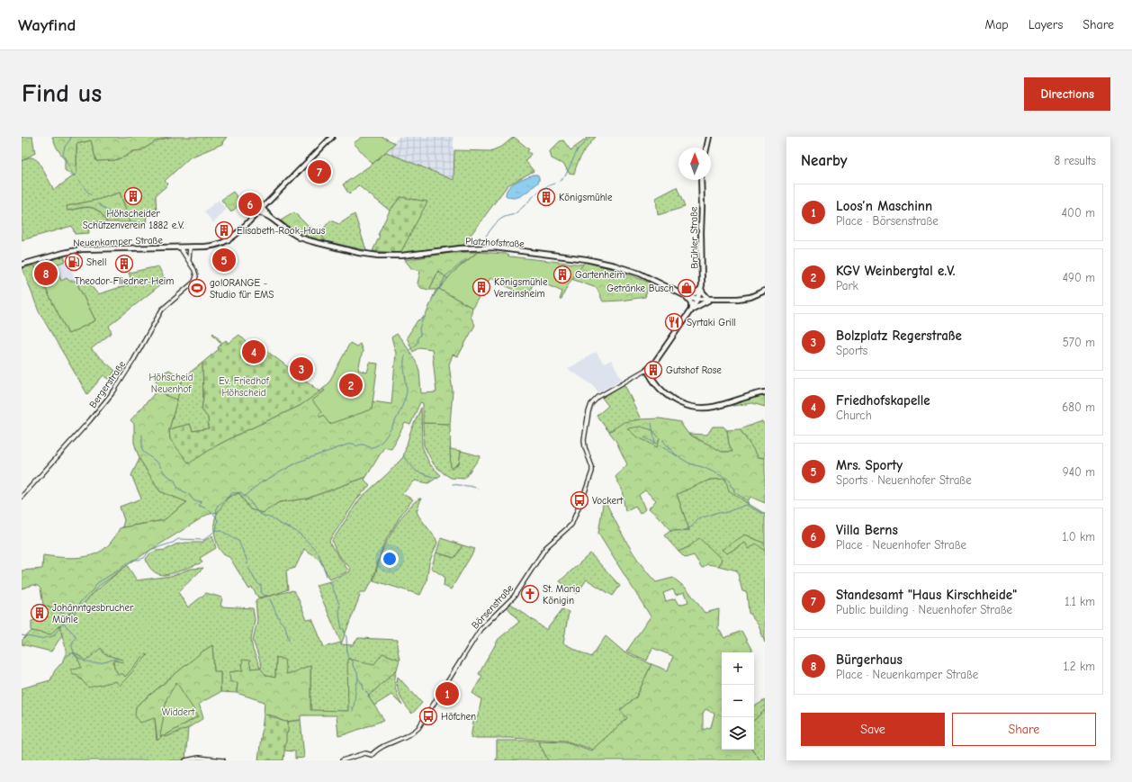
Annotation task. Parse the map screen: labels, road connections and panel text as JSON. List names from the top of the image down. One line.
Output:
{"streets":{"main road":["Brühler Straße","Neuenkamper Straße","Platzhofstraße"],"street":["Bergerstraße","Börsenstraße"]},"crossings":[["Brühler Straße","Platzhofstraße"],["Brühler Straße","Börsenstraße"],["Neuenkamper Straße","Platzhofstraße"]],"parks":["Höhscheid Neuenhof","Ev. Friedhof Höhscheid","Widdert"],"places":{"building":["Höhscheider Schützenverein 1882 e.V.","Königsmühle","Elisabeth-Rook-Haus","Theodor-Fliedner-Heim","Gartenheim","Königsmühle Vereinsheim","Gutshof Rose","Johänntgesbrucher Mühle"],"fuel station":["Shell"],"sports":["go!ORANGE - Studio für EMS"],"shop":["Getränke Busch"],"restaurant":["Syrtaki Grill"],"bus stop":["Vockert","Höfchen"],"church":["St. Maria Königin"]},"north":"top","page":{"header":"Wayfind","nav":["Map","Layers","Share"],"buttons":["Directions",["Save","Share"]],"title":"Find us","heading":["Nearby","8 results"],"pins":["7","6","5","8","4","3","2","1"],"list":[{"mark":"1","name":"Loos’n Maschinn","note":"Place · Börsenstraße","value":"400 m"},{"mark":"2","name":"KGV Weinbergtal e.V.","note":"Park","value":"490 m"},{"mark":"3","name":"Bolzplatz Regerstraße","note":"Sports","value":"570 m"},{"mark":"4","name":"Friedhofskapelle","note":"Church","value":"680 m"},{"mark":"5","name":"Mrs. Sporty","note":"Sports · Neuenhofer Straße","value":"940 m"},{"mark":"6","name":"Villa Berns","note":"Place · Neuenhofer Straße","value":"1.0 km"},{"mark":"7","name":"Standesamt \"Haus Kirschheide\"","note":"Public building · Neuenhofer Straße","value":"1.1 km"},{"mark":"8","name":"Bürgerhaus","note":"Place · Neuenkamper Straße","value":"1.2 km"}],"map_buttons":["+","−"]}}
